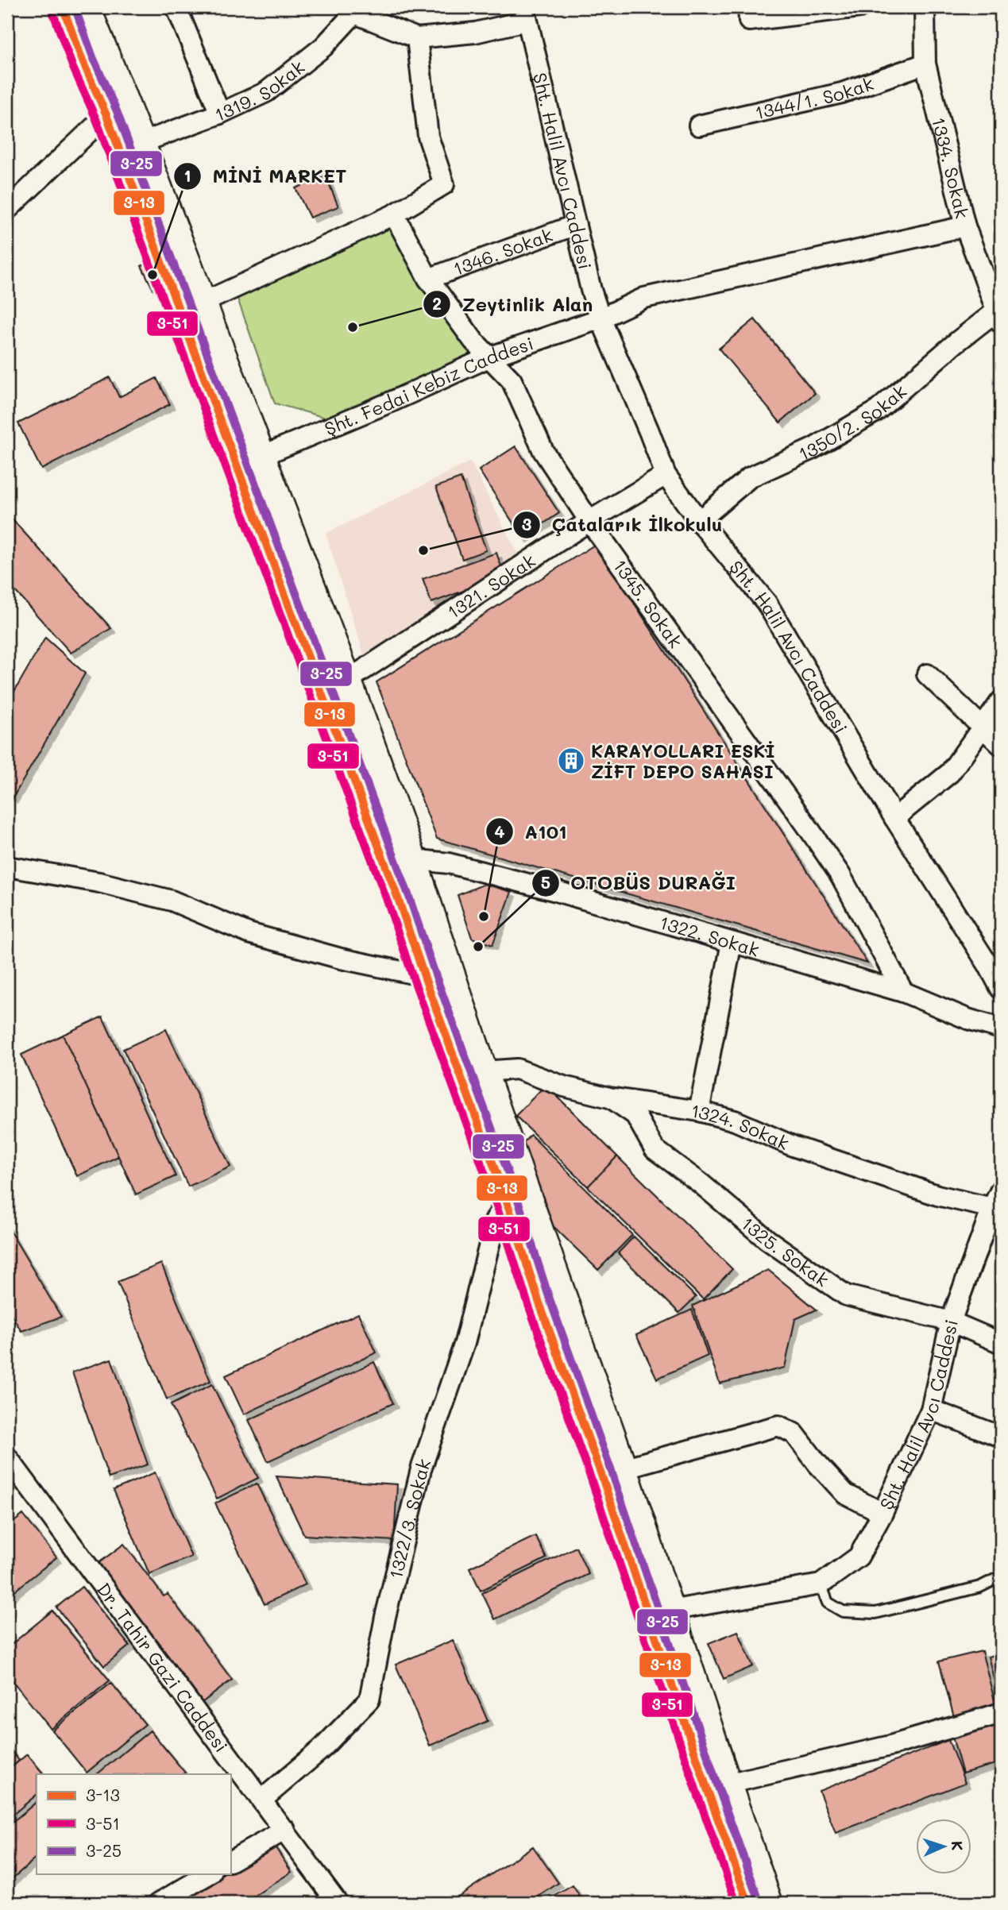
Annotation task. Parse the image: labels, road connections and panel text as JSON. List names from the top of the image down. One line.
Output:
{"streets":{"street":["1319. Sokak","1344/1. Sokak","1334. Sokak","Şht. Halil Avcı Caddesi","1346. Sokak","Şht. Fedai Kebiz Caddesi","1350/2. Sokak","1321. Sokak","1345. Sokak","1322. Sokak","1324. Sokak","1325. Sokak","1322/3. Sokak","Dr. Tahir Gazi Caddesi"]},"crossings":[["1344/1. Sokak","1334. Sokak"],["1334. Sokak","Şht. Fedai Kebiz Caddesi"],["1334. Sokak","1350/2. Sokak"],["Şht. Halil Avcı Caddesi","1346. Sokak"],["Şht. Halil Avcı Caddesi","Şht. Fedai Kebiz Caddesi"],["Şht. Halil Avcı Caddesi","1350/2. Sokak"],["Şht. Halil Avcı Caddesi","1321. Sokak"],["Şht. Halil Avcı Caddesi","1324. Sokak"],["Şht. Halil Avcı Caddesi","1325. Sokak"],["1346. Sokak","1345. Sokak"],["Şht. Fedai Kebiz Caddesi","1345. Sokak"],["1321. Sokak","1345. Sokak"],["1345. Sokak","1322. Sokak"],["1324. Sokak","1325. Sokak"],["1322/3. Sokak","Dr. Tahir Gazi Caddesi"]],"places":{"other":["MİNİ MARKET","Zeytinlik Alan","Çatalarık İlkokulu","A101","OTOBÜS DURAĞI"],"building":["KARAYOLLARI ESKİ ZİFT DEPO SAHASI"]},"lines":["transit line 3-13","transit line 3-25","transit line 3-51"],"legend":["3-13","3-51","3-25"],"north":"right"}
